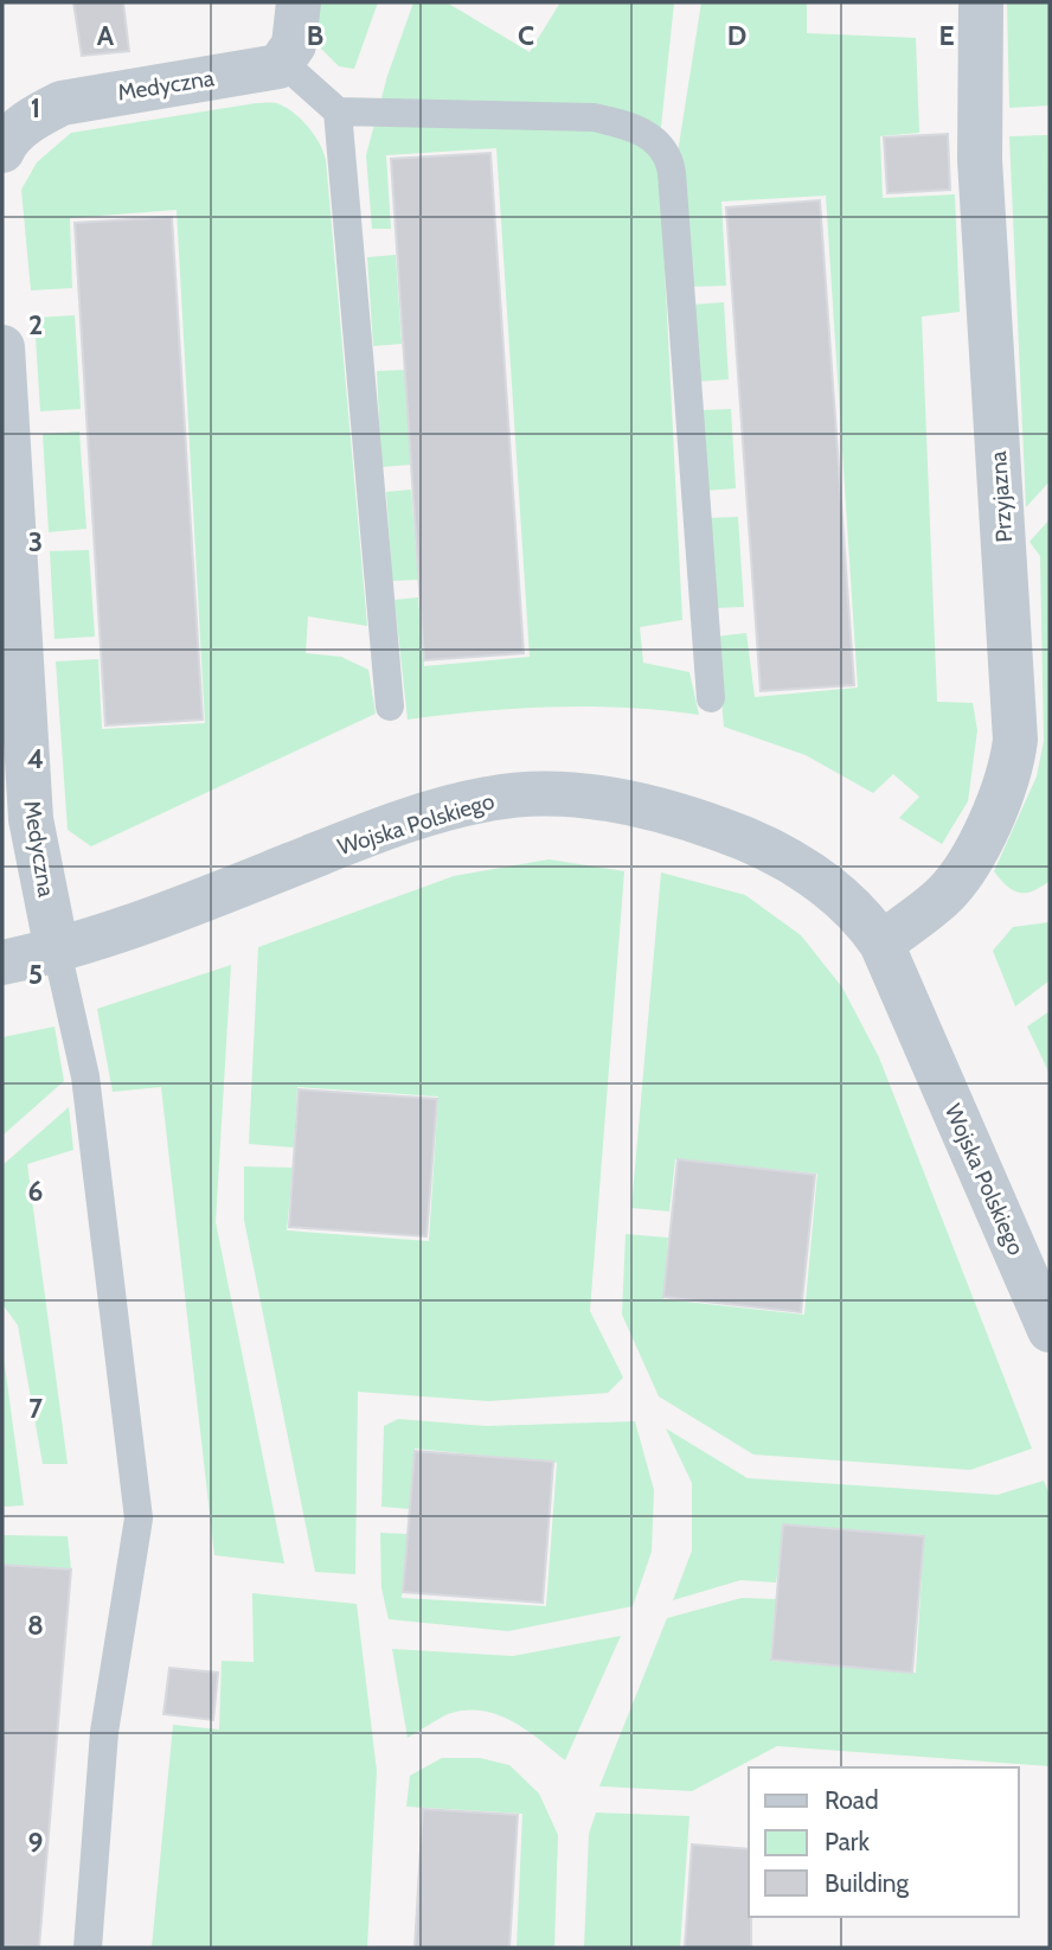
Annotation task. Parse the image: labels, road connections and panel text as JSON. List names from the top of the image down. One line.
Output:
{"streets":{"street":["Medyczna","Przyjazna","Wojska Polskiego"]},"crossings":[["Medyczna","Wojska Polskiego"],["Przyjazna","Wojska Polskiego"]],"legend":["Road","Park","Building"],"grid":{"columns":["A","B","C","D","E"],"rows":["1","2","3","4","5","6","7","8","9"]}}
